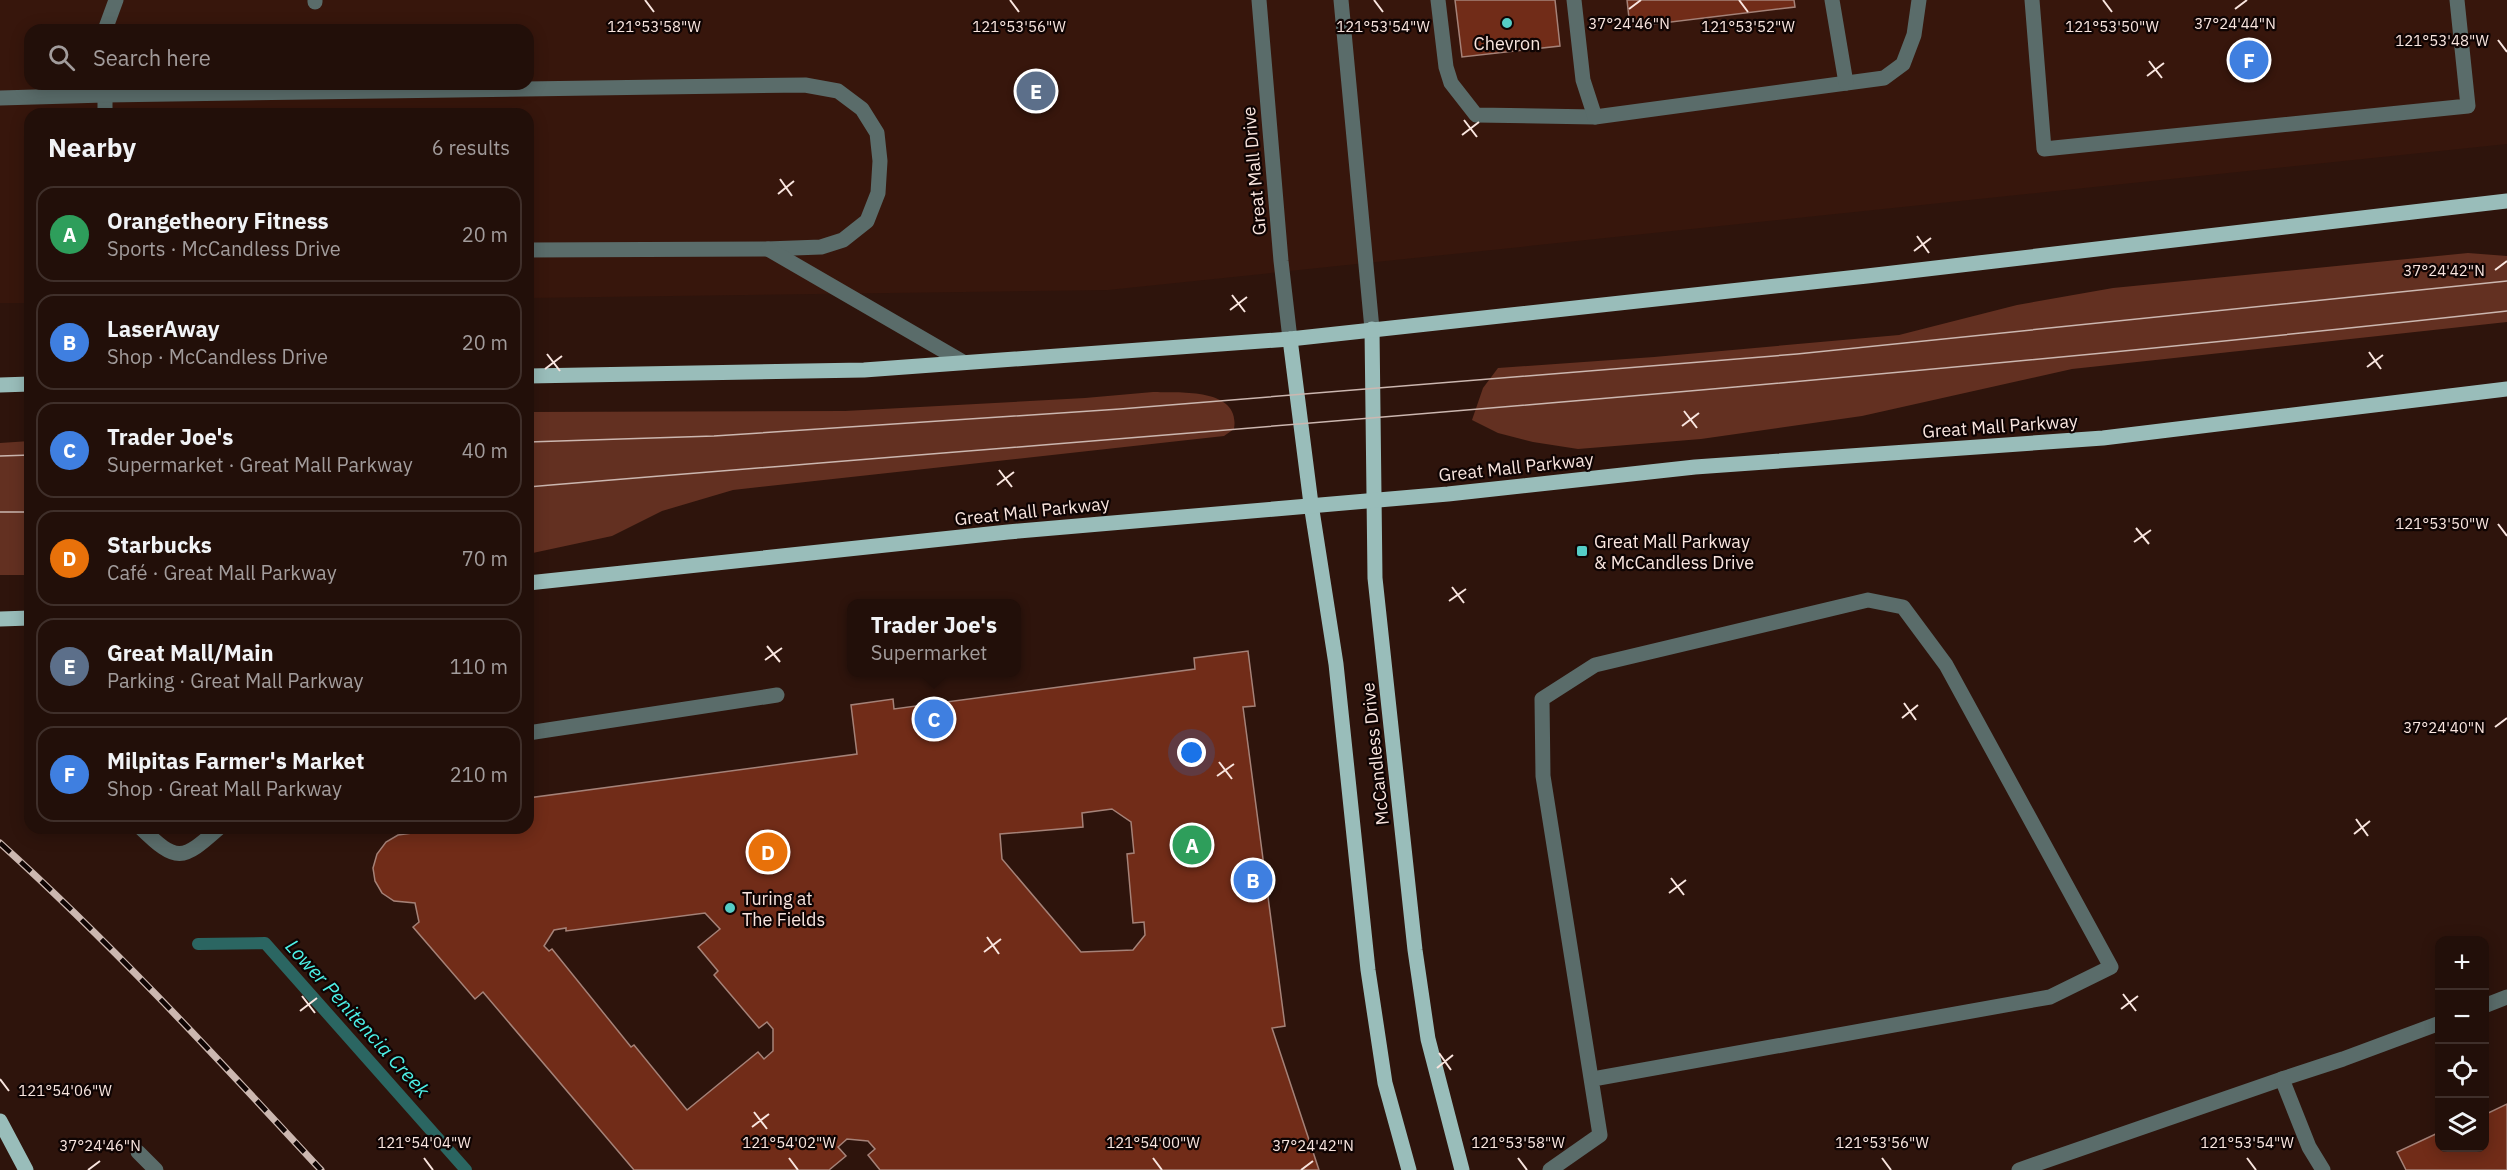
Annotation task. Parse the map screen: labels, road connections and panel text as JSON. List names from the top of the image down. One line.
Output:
{"streets":{"main road":["Great Mall Parkway","McCandless Drive"],"street":["Great Mall Drive"]},"crossings":[["Great Mall Drive","McCandless Drive"],["Great Mall Parkway","McCandless Drive"]],"water":["Lower Penitencia Creek"],"places":{"other":["Chevron","Turing at The Fields"],"transit":["Great Mall Parkway & McCandless Drive"]},"page":{"search":"Search here","pins":["F","E","C","A","D","B"],"heading":["Nearby","6 results"],"list":[{"mark":"A","name":"Orangetheory Fitness","note":"Sports · McCandless Drive","value":"20 m"},{"mark":"B","name":"LaserAway","note":"Shop · McCandless Drive","value":"20 m"},{"mark":"C","name":"Trader Joe's","note":"Supermarket · Great Mall Parkway","value":"40 m"},{"mark":"D","name":"Starbucks","note":"Café · Great Mall Parkway","value":"70 m"},{"mark":"E","name":"Great Mall/Main","note":"Parking · Great Mall Parkway","value":"110 m"},{"mark":"F","name":"Milpitas Farmer's Market","note":"Shop · Great Mall Parkway","value":"210 m"}],"popup":["Trader Joe's","Supermarket"],"map_buttons":["+","−"]},"coordinates":["37°24'46\"N","37°24'44\"N","121°53'58\"W","121°53'56\"W","121°53'54\"W","121°53'52\"W","121°53'50\"W","121°53'48\"W","37°24'42\"N","37°24'40\"N","121°54'06\"W","121°54'04\"W","121°54'02\"W","121°54'00\"W"]}
